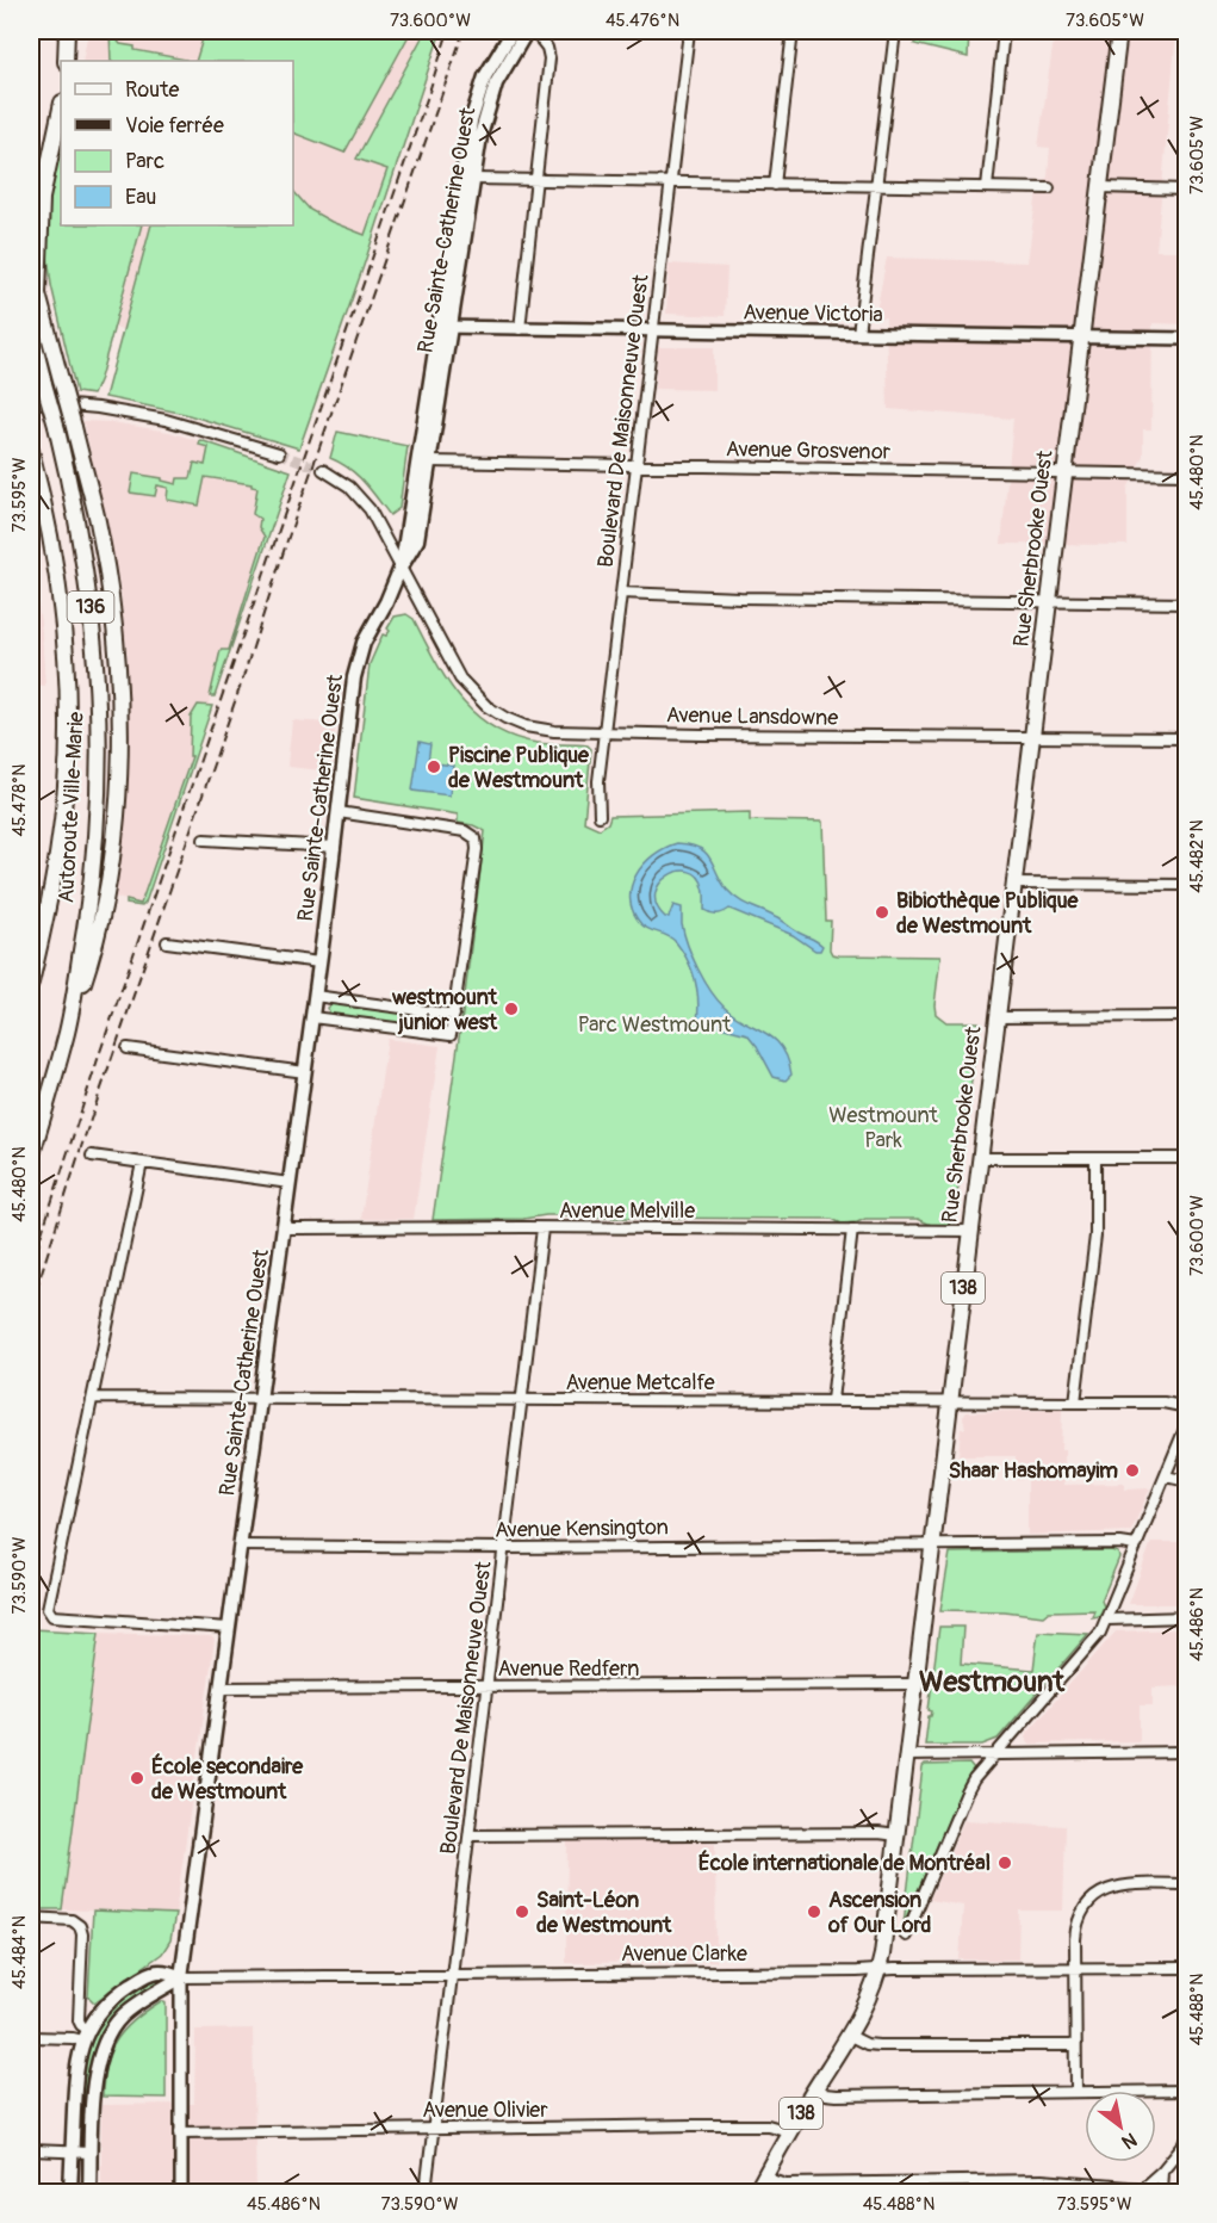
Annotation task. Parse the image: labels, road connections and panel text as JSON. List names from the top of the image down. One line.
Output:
{"streets":{"main road":["Rue Sainte-Catherine Ouest","Rue Sherbrooke Ouest","136","Autoroute Ville-Marie","138"],"street":["Avenue Victoria","Boulevard De Maisonneuve Ouest","Avenue Grosvenor","Avenue Lansdowne","Avenue Melville","Avenue Metcalfe","Avenue Kensington","Avenue Redfern","Avenue Clarke","Avenue Olivier"]},"crossings":[["Rue Sainte-Catherine Ouest","Avenue Victoria"],["Rue Sainte-Catherine Ouest","Avenue Grosvenor"],["Rue Sainte-Catherine Ouest","Avenue Lansdowne"],["Rue Sainte-Catherine Ouest","Avenue Melville"],["Rue Sainte-Catherine Ouest","Avenue Metcalfe"],["Rue Sainte-Catherine Ouest","Avenue Kensington"],["Rue Sainte-Catherine Ouest","Avenue Redfern"],["Rue Sainte-Catherine Ouest","Avenue Clarke"],["Rue Sainte-Catherine Ouest","Avenue Olivier"],["Avenue Victoria","Boulevard De Maisonneuve Ouest"],["Avenue Victoria","Rue Sherbrooke Ouest"],["Boulevard De Maisonneuve Ouest","Avenue Grosvenor"],["Boulevard De Maisonneuve Ouest","Avenue Lansdowne"],["Boulevard De Maisonneuve Ouest","Avenue Melville"],["Boulevard De Maisonneuve Ouest","Avenue Metcalfe"],["Boulevard De Maisonneuve Ouest","Avenue Kensington"],["Boulevard De Maisonneuve Ouest","Avenue Redfern"],["Boulevard De Maisonneuve Ouest","Avenue Clarke"],["Boulevard De Maisonneuve Ouest","Avenue Olivier"],["Avenue Grosvenor","Rue Sherbrooke Ouest"],["Rue Sherbrooke Ouest","Avenue Lansdowne"],["Rue Sherbrooke Ouest","Avenue Melville"],["Rue Sherbrooke Ouest","Avenue Metcalfe"],["Rue Sherbrooke Ouest","Avenue Kensington"],["Rue Sherbrooke Ouest","Avenue Redfern"],["Rue Sherbrooke Ouest","Avenue Clarke"],["Rue Sherbrooke Ouest","Avenue Olivier"]],"districts":["Westmount"],"parks":["Parc Westmount","Westmount Park"],"places":["Piscine Publique de Westmount","Bibiothèque Publique de Westmount","westmount junior west","Shaar Hashomayim","École secondaire de Westmount","École internationale de Montréal","Saint-Léon de Westmount","Ascension of Our Lord"],"legend":["Route","Voie ferrée","Parc","Eau"],"north":"bottom right","coordinates":["73.600°W","45.476°N","73.605°W","45.480°N","73.595°W","45.478°N","45.482°N","73.590°W","45.486°N","45.484°N","45.488°N"]}
